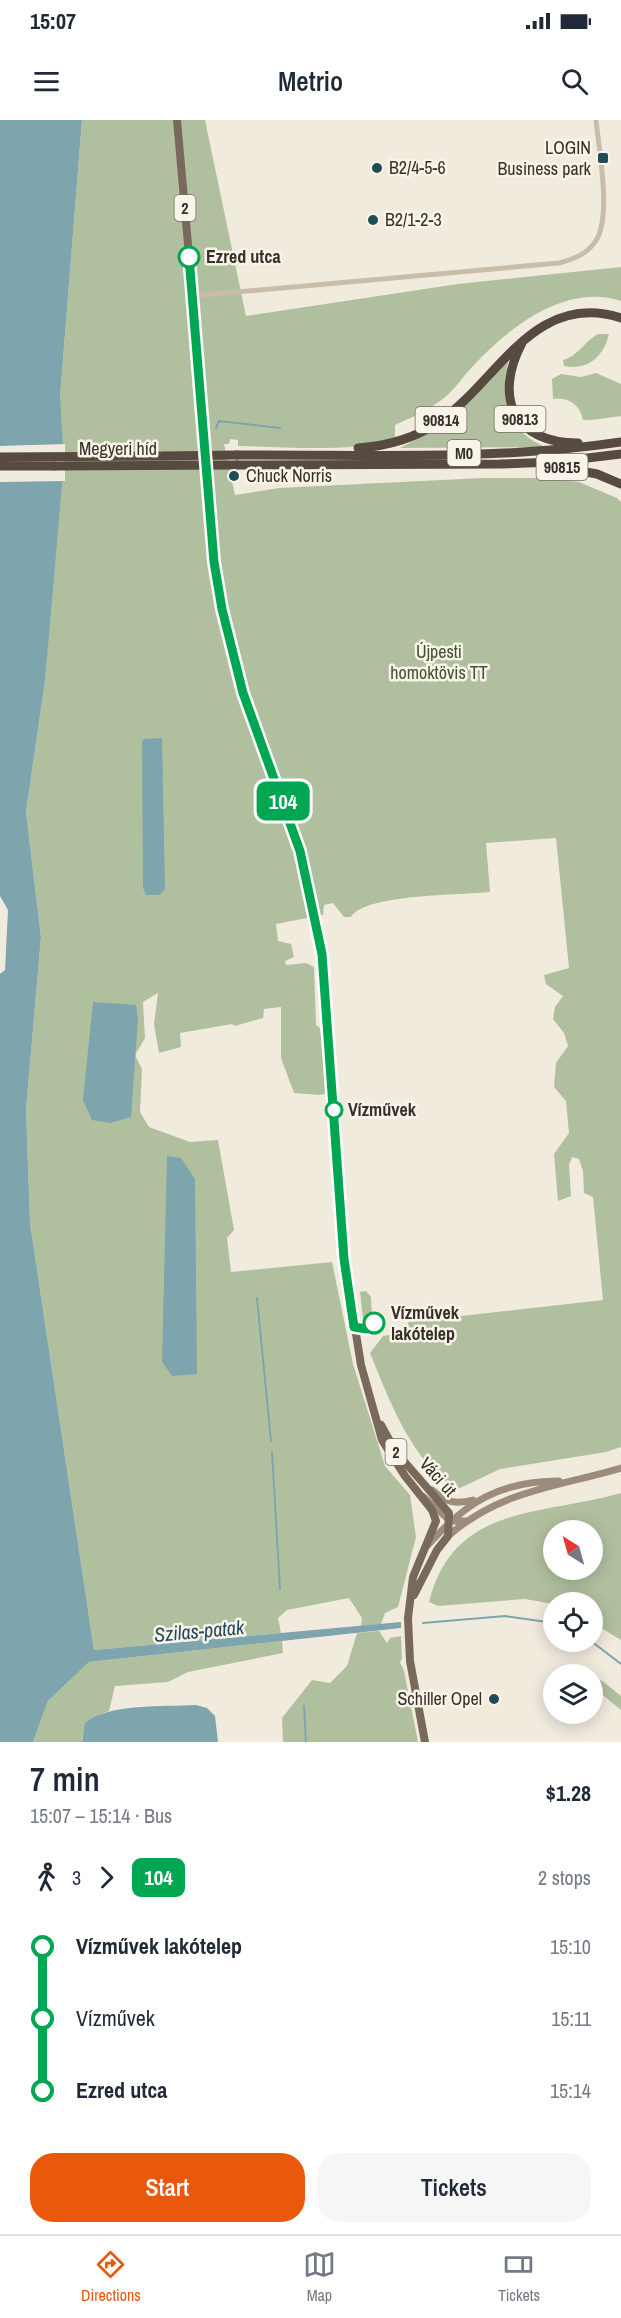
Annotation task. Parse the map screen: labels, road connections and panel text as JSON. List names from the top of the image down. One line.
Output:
{"streets":{"highway":["90813","90814","Megyeri híd","M0","90815"],"main road":["2","Váci út"]},"crossings":[["90813","90814"],["90813","M0"],["90814","M0"],["Megyeri híd","M0"],["M0","90815"]],"water":["Szilas-patak"],"parks":["Újpesti homoktövis TT"],"places":{"transit":["LOGIN Business park"],"other":["B2/4-5-6","B2/1-2-3","Ezred utca","Chuck Norris","Vízművek","Vízművek lakótelep","Schiller Opel"]},"lines":["bus line 104"],"north":"top left","page":{"status":"15:07","header":"Metrio","on_map":"104","heading":["7 min","15:07 – 15:14 · Bus","$1.28"],"legs":["3","104","2 stops"],"list":[{"name":"Vízművek lakótelep","value":"15:10"},{"name":"Vízművek","value":"15:11"},{"name":"Ezred utca","value":"15:14"}],"buttons":["Start","Tickets"],"tabs":["Directions","Map","Tickets"]}}
